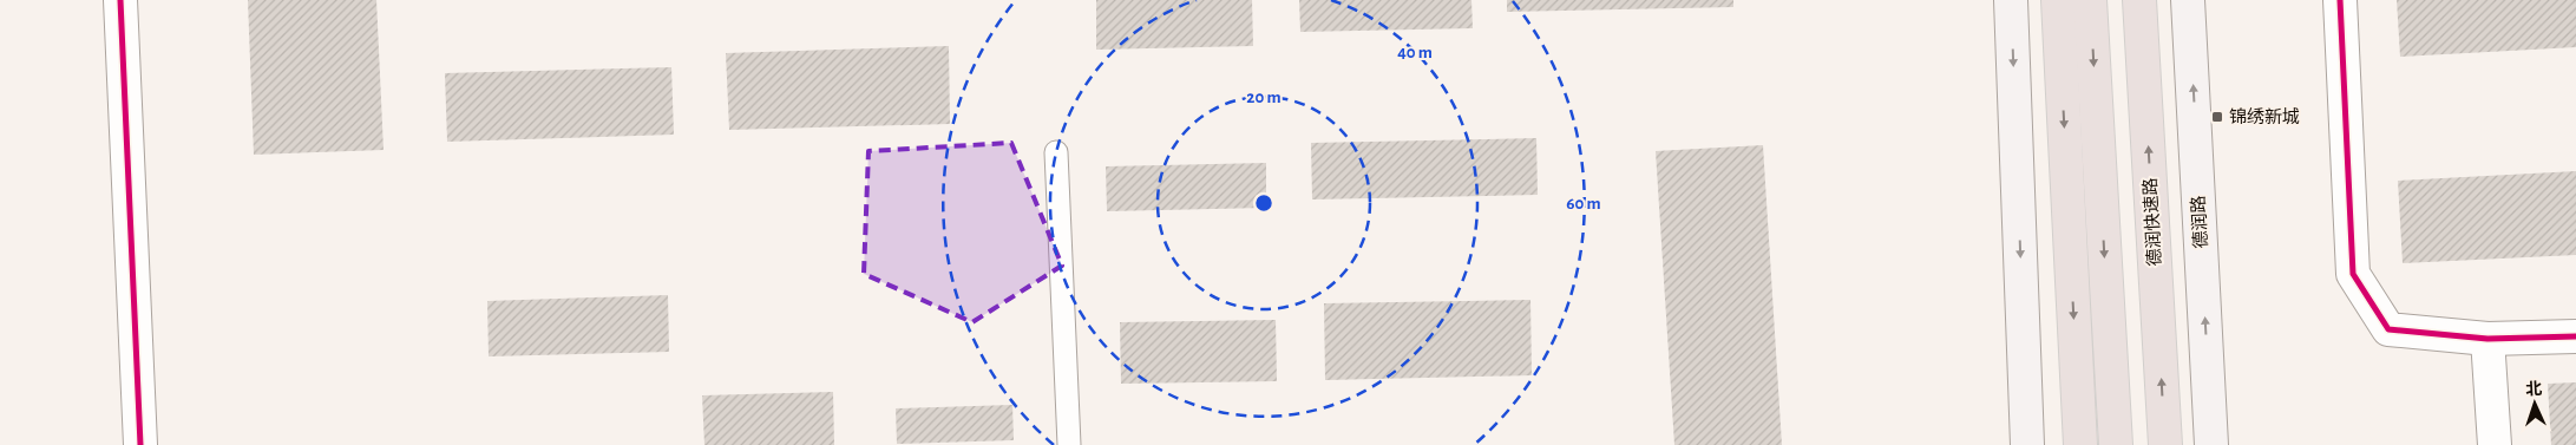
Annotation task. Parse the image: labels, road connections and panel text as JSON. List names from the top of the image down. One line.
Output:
{"streets":{"highway":["德润快速路"],"main road":["德润路"]},"places":{"transit":["锦绣新城"]},"north":"top","rings":["40 m","20 m","60 m"]}
